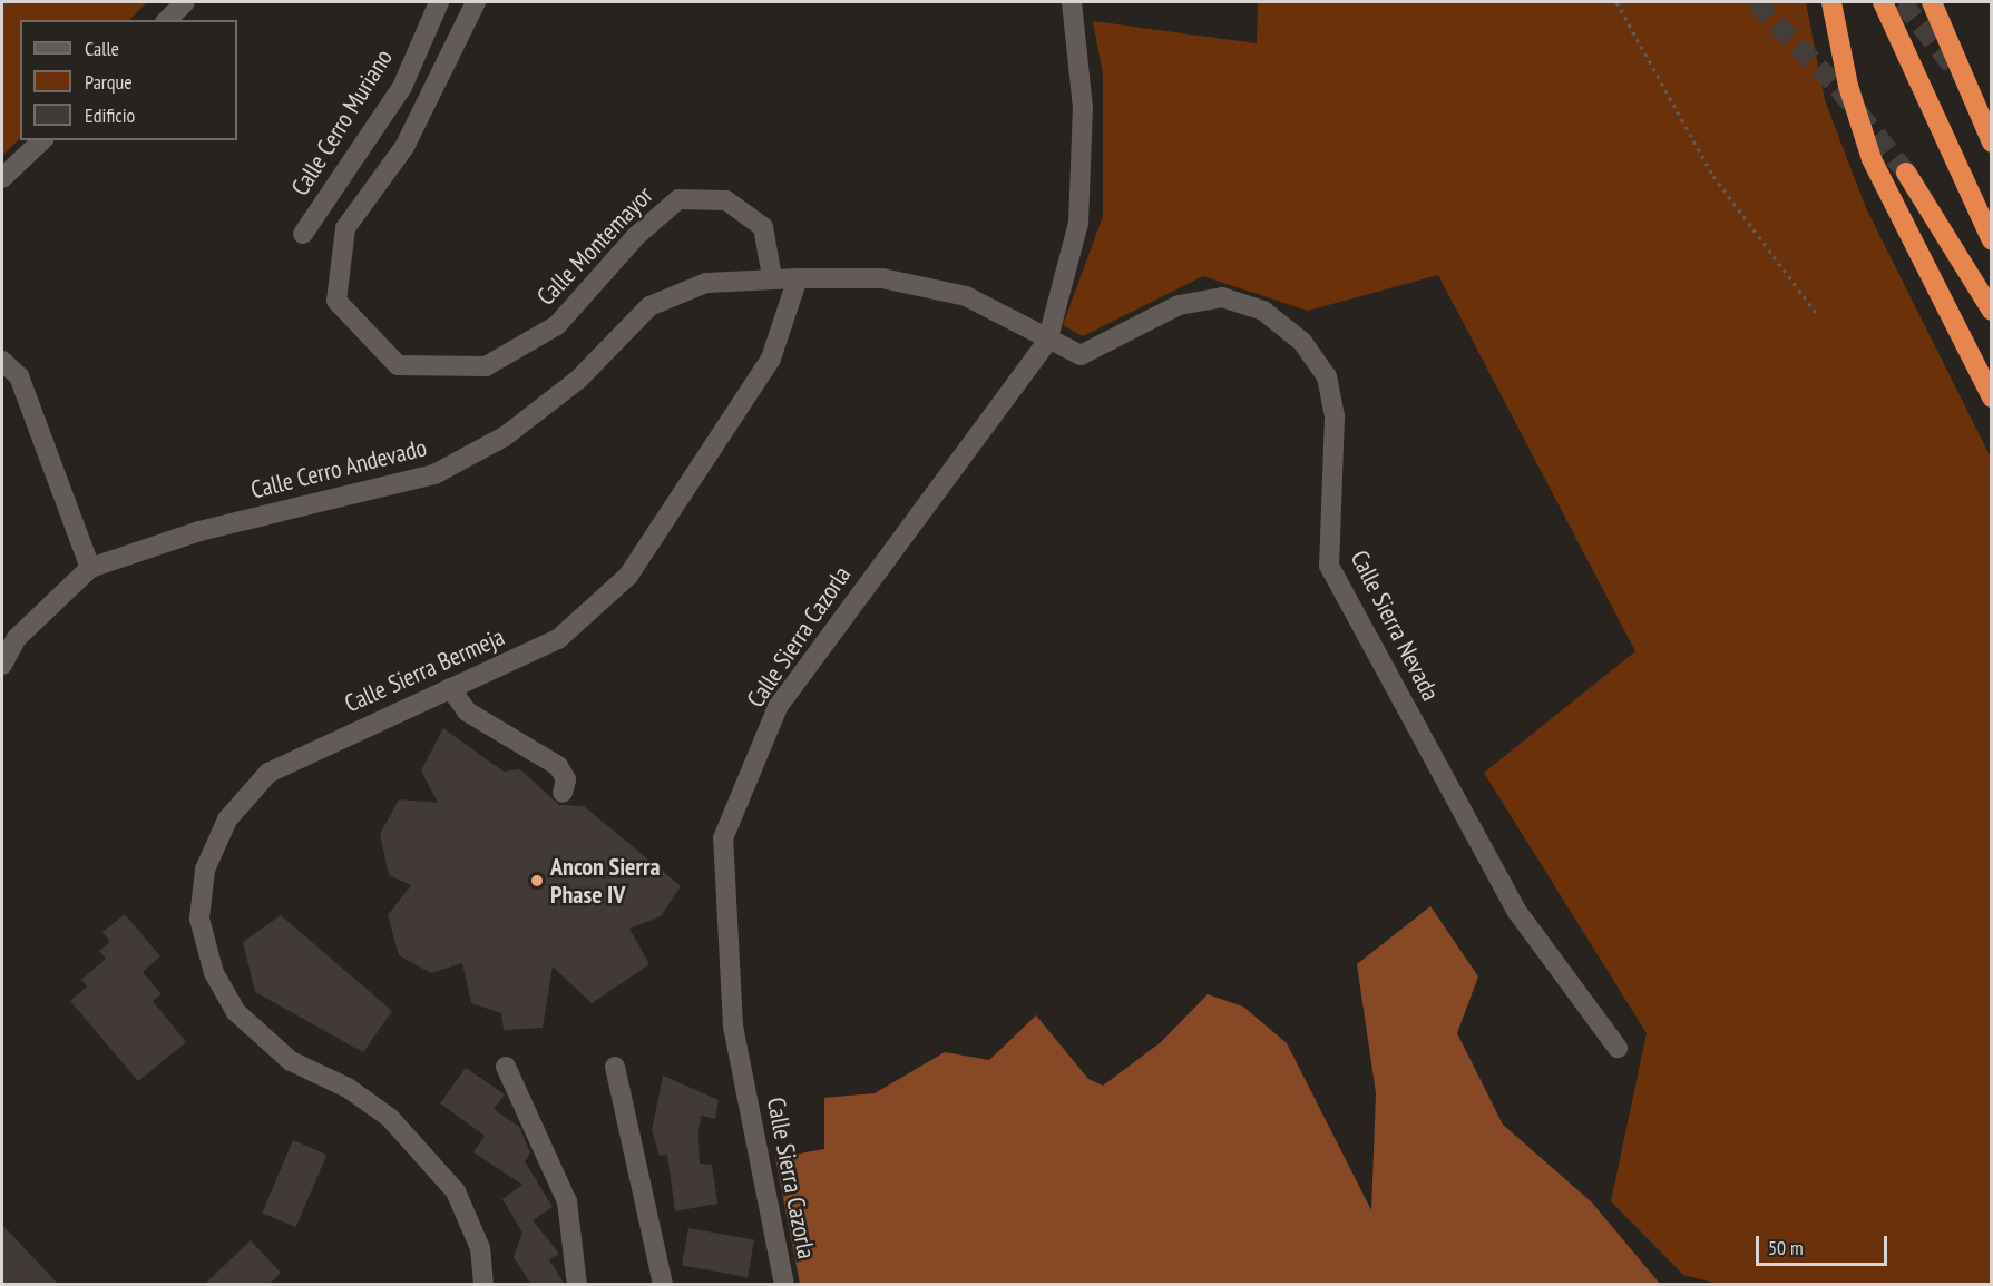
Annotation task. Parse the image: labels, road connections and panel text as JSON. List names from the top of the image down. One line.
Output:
{"streets":{"street":["Calle Cerro Muriano","Calle Montemayor","Calle Cerro Andevado","Calle Sierra Nevada","Calle Sierra Cazorla","Calle Sierra Bermeja"]},"crossings":[["Calle Montemayor","Calle Cerro Andevado"],["Calle Cerro Andevado","Calle Sierra Bermeja"],["Calle Sierra Nevada","Calle Sierra Cazorla"]],"places":["Ancon Sierra Phase IV"],"legend":["Calle","Parque","Edificio"],"scale_bar":"50 m"}
